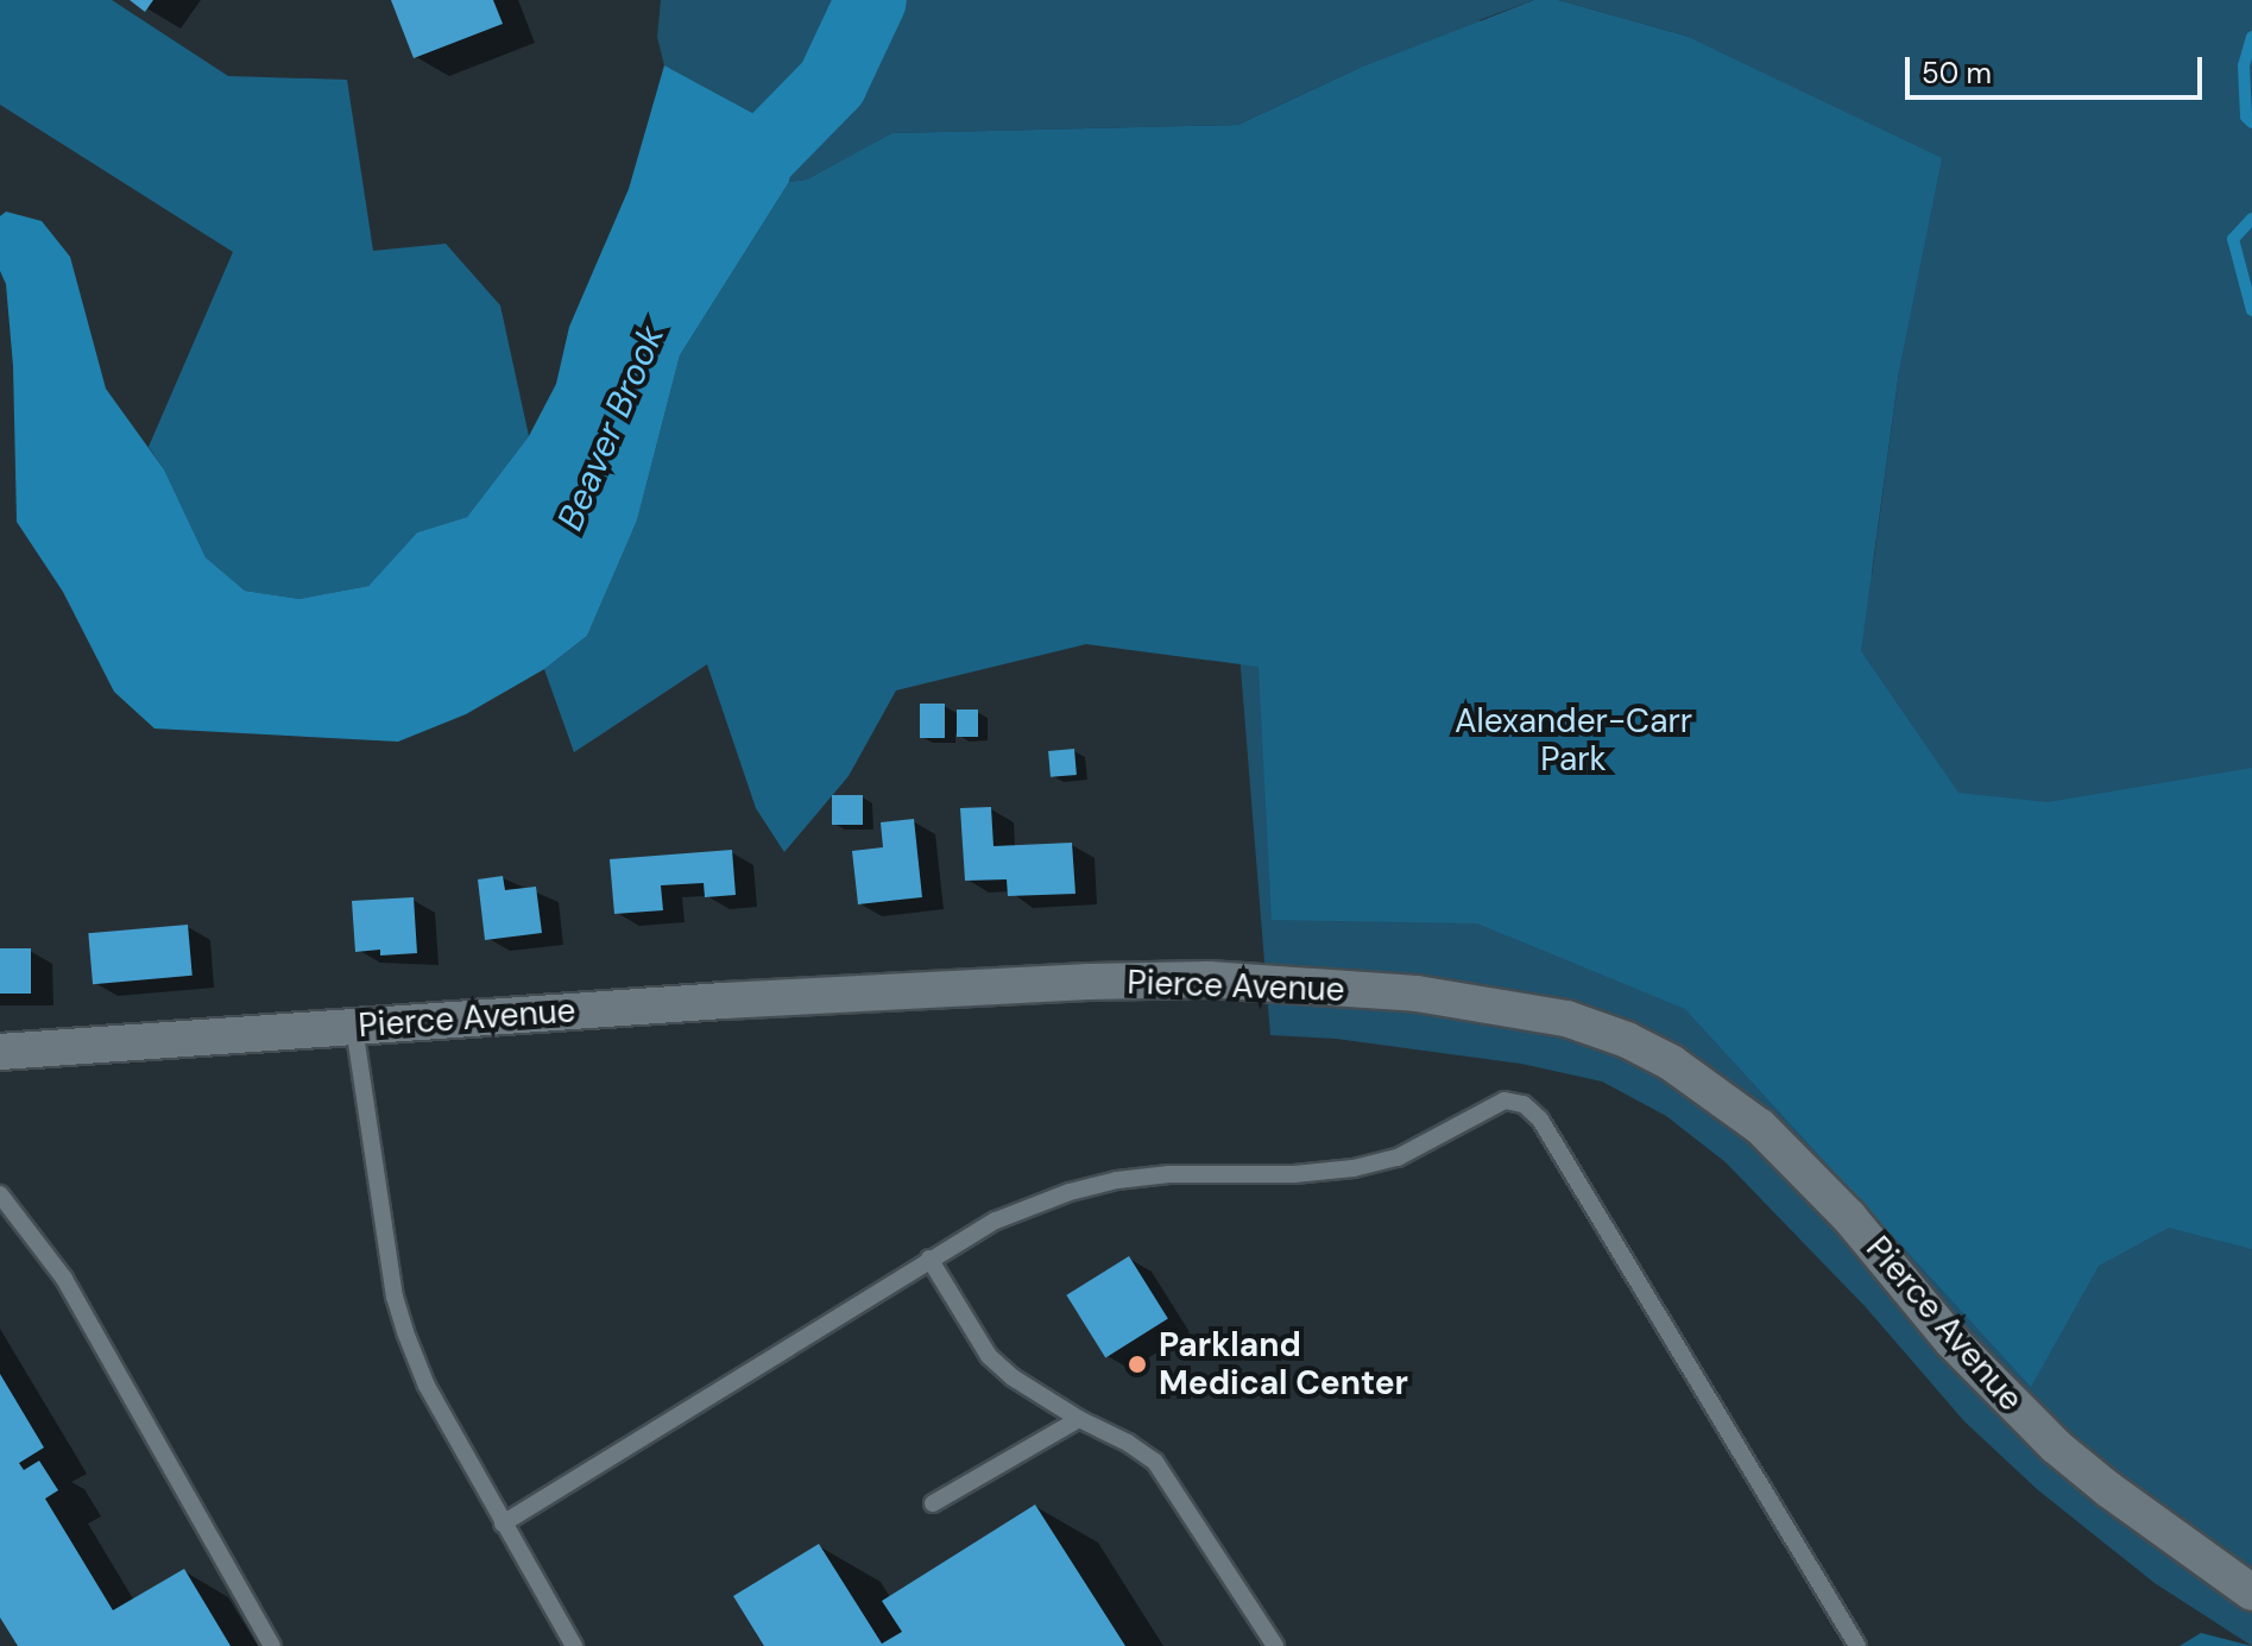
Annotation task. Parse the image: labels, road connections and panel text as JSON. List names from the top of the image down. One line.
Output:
{"streets":{"street":["Pierce Avenue"]},"water":["Beaver Brook"],"parks":["Alexander-Carr Park"],"places":["Parkland Medical Center"],"scale_bar":"50 m"}
